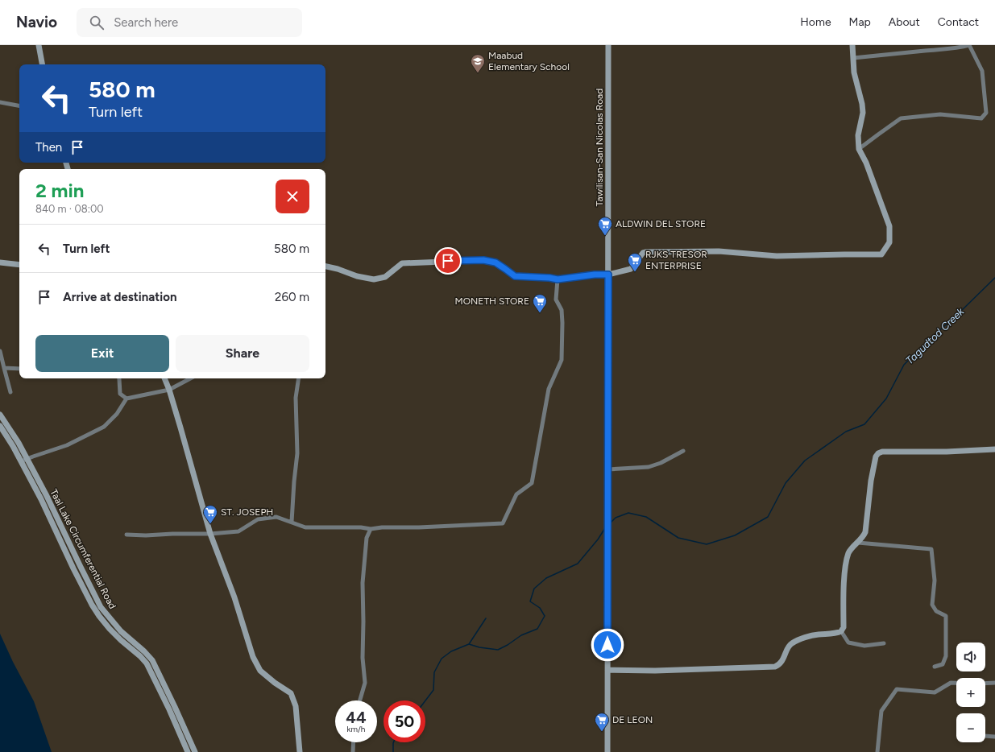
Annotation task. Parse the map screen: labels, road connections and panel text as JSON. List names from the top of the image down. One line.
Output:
{"streets":{"street":["Tawilisan-San Nicolas Road","Taal Lake Circumferential Road"]},"water":["Tagudtod Creek"],"places":{"school or university":["Maabud Elementary School"],"supermarket":["ALDWIN DEL STORE","RJKS TRESOR ENTERPRISE","MONETH STORE","ST. JOSEPH","DE LEON"]},"page":{"header":"Navio","search":"Search here","nav":["Home","Map","About","Contact"],"turn":["580 m","Turn left"],"then":"Then","heading":["2 min","840 m · 08:00"],"list":[{"name":"Turn left","value":"580 m"},{"name":"Arrive at destination","value":"260 m"}],"buttons":["Exit","Share"],"map_buttons":["+","−"],"speed":"44 km/h","limit":"50"}}
